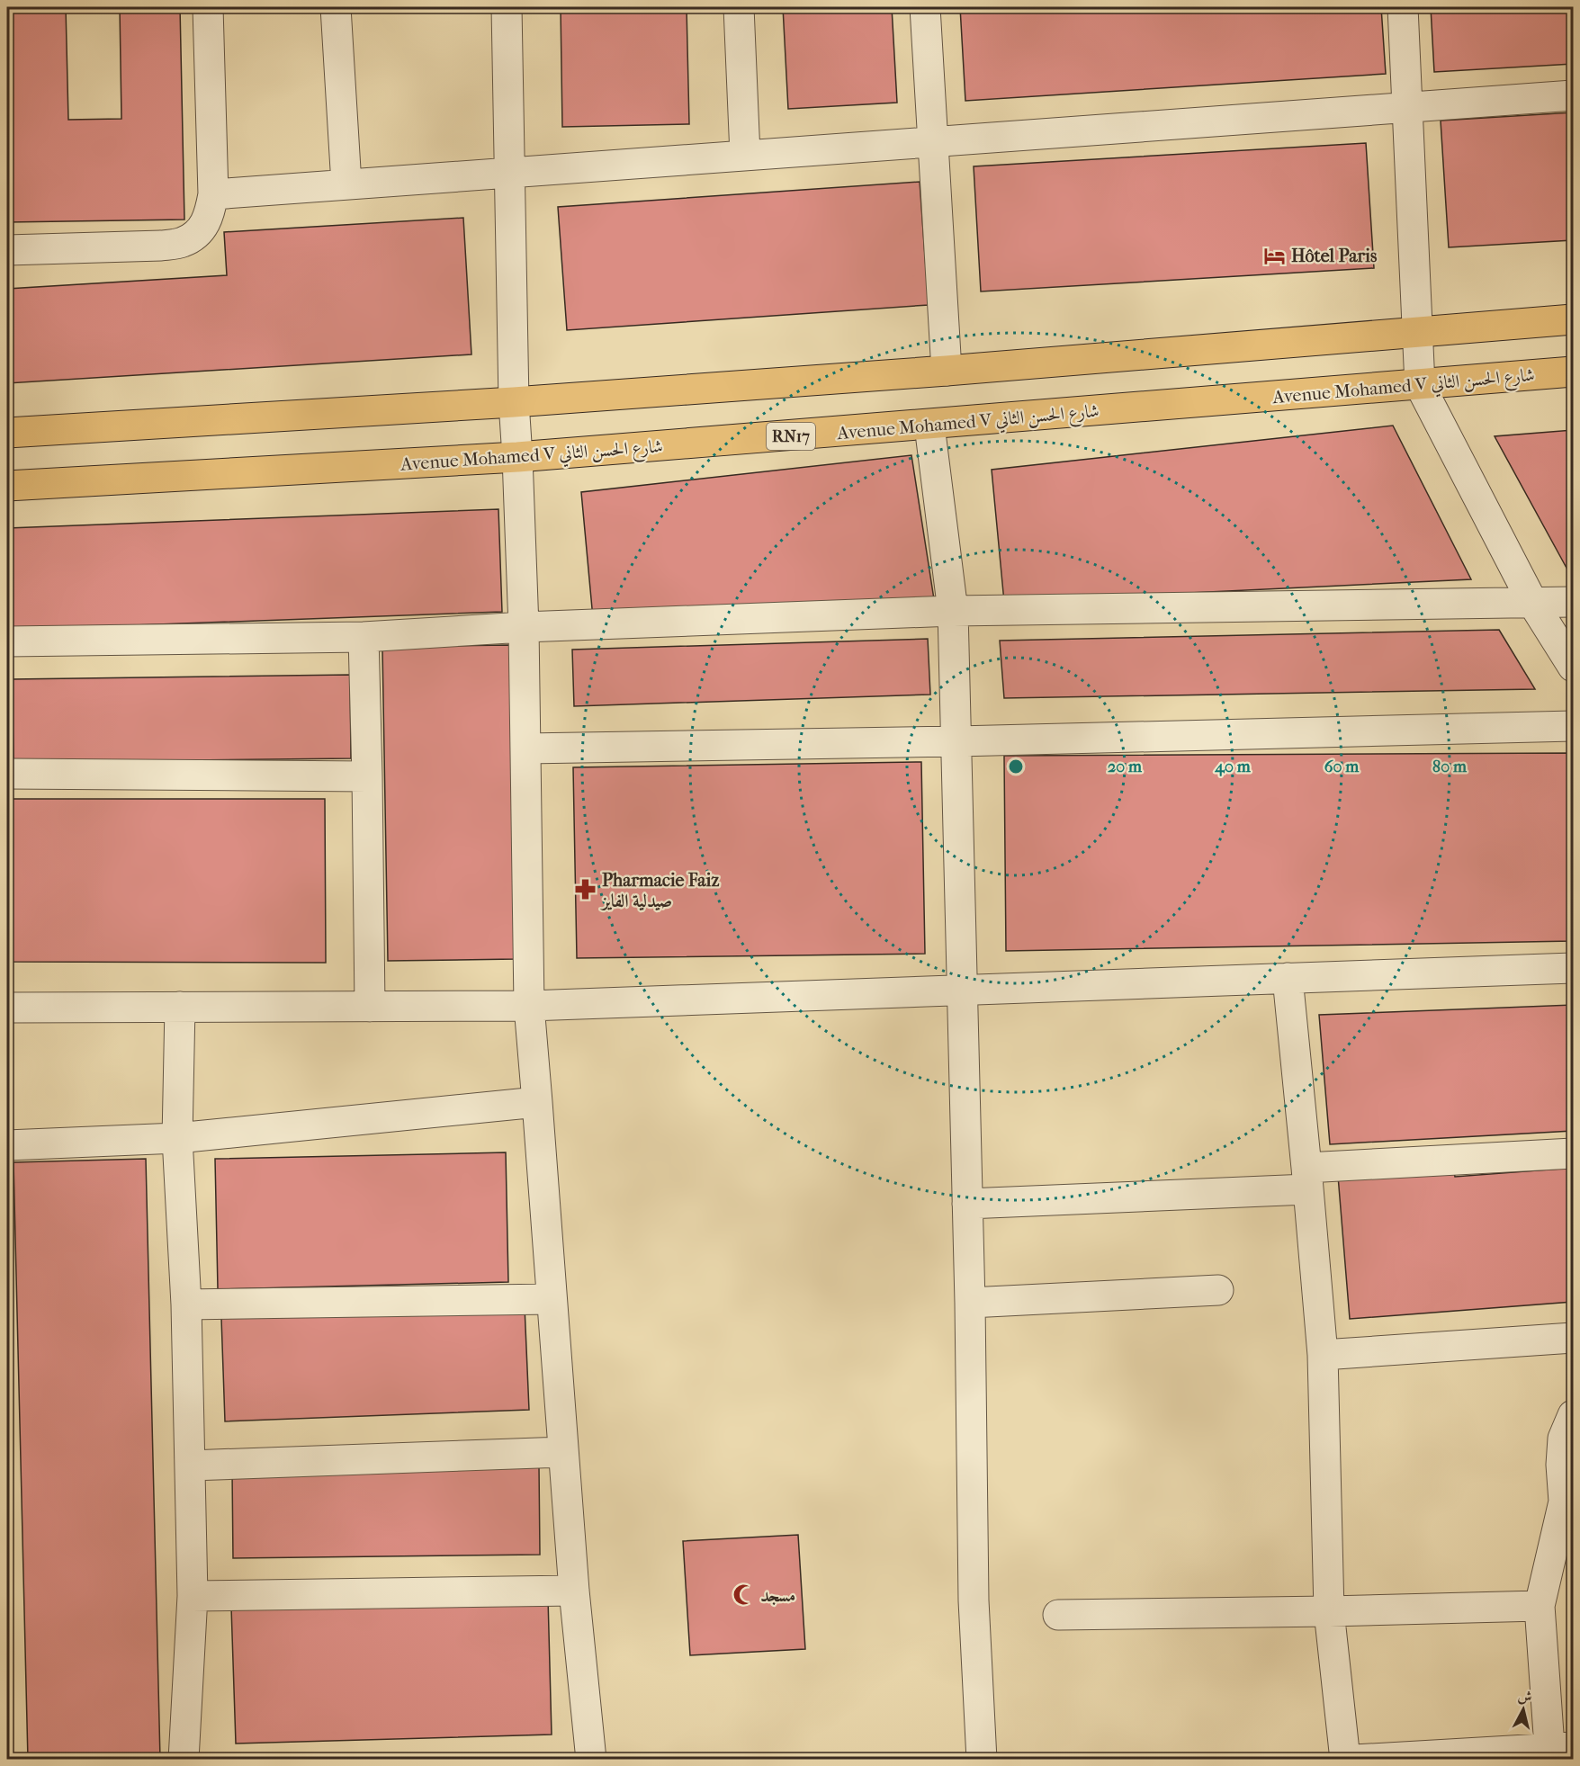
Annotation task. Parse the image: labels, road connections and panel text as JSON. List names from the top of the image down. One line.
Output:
{"streets":{"main road":["Avenue Mohamed V شارع الحسن الثاني","RN17"]},"places":{"hotel":["Hôtel Paris"],"pharmacy":["Pharmacie Faiz صيدلية الفايز"],"mosque":["مسجد"]},"north":"top","rings":["20 m","40 m","60 m","80 m"]}
